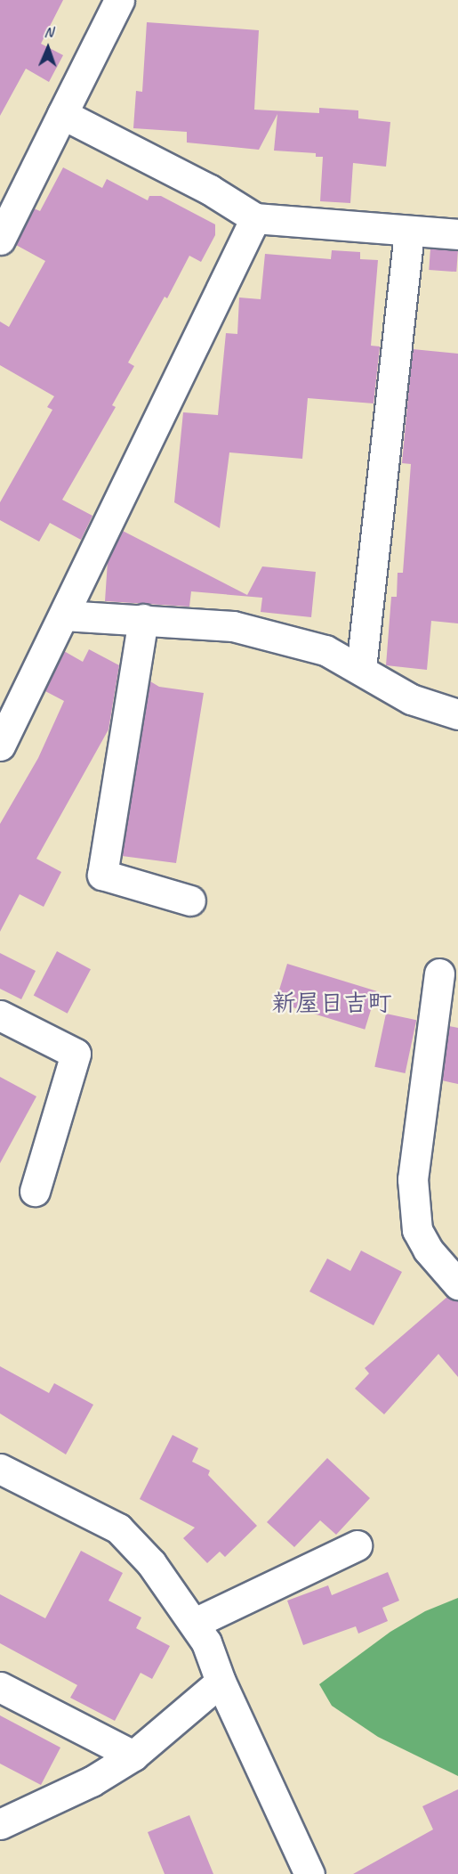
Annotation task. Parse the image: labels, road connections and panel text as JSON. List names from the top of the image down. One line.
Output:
{"districts":["新屋日吉町"],"north":"top"}
